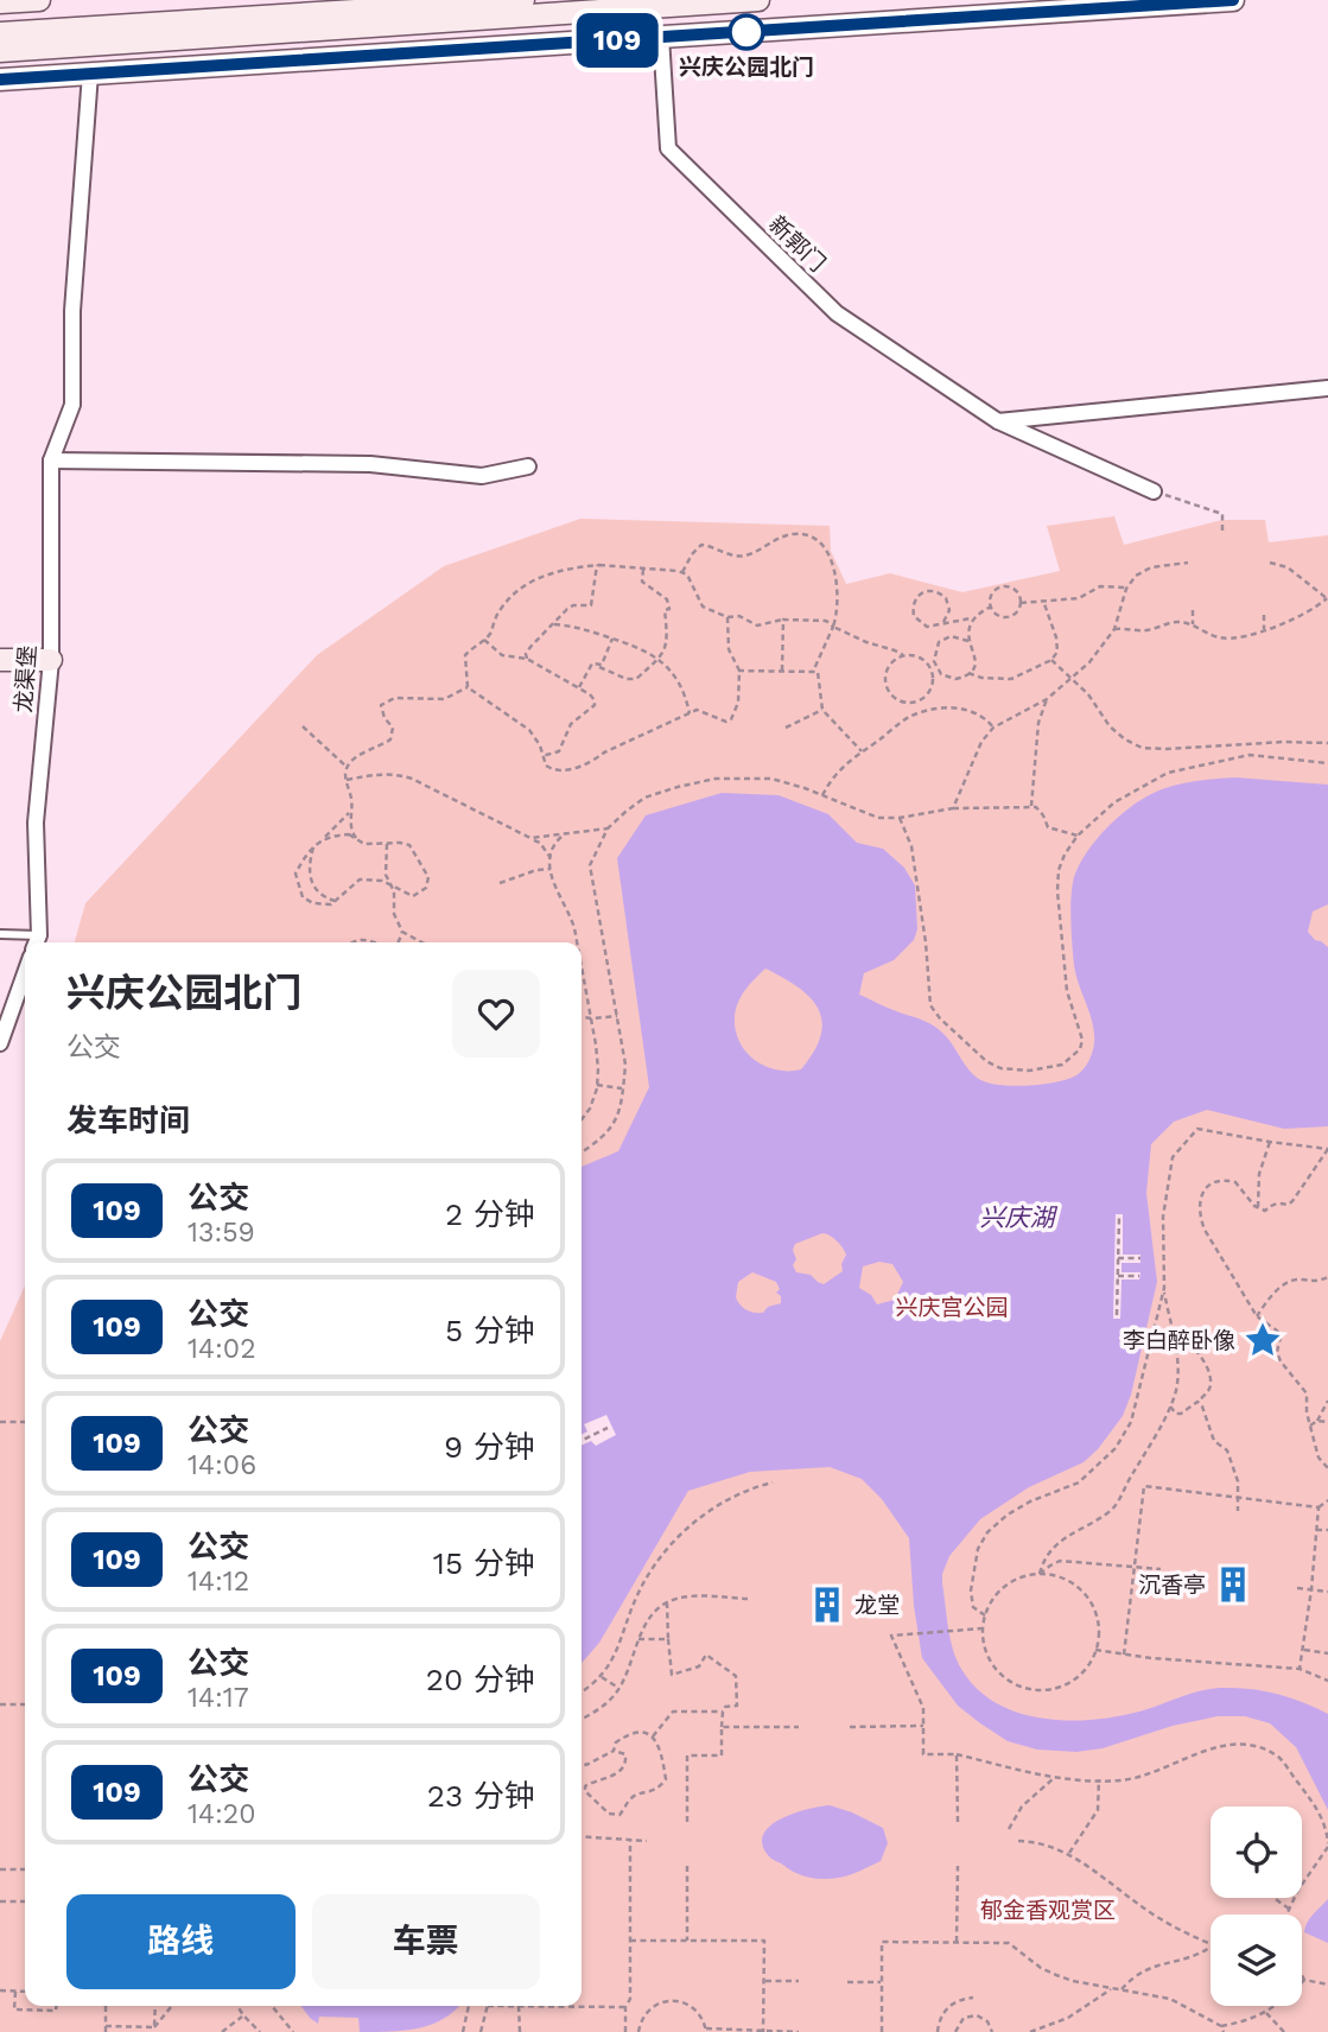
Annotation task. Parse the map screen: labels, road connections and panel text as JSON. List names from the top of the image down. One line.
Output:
{"streets":{"street":["新郭门","龙渠堡"]},"water":["兴庆湖"],"parks":["兴庆宫公园","郁金香观赏区"],"places":{"other":["兴庆公园北门"],"place":["李白醉卧像"],"building":["沉香亭","龙堂"]},"lines":["bus line 109"],"page":{"on_map":"109","heading":[["兴庆公园北门","公交"],"发车时间"],"list":[{"mark":"109","name":"公交","note":"13:59","value":"2 分钟"},{"mark":"109","name":"公交","note":"14:02","value":"5 分钟"},{"mark":"109","name":"公交","note":"14:06","value":"9 分钟"},{"mark":"109","name":"公交","note":"14:12","value":"15 分钟"},{"mark":"109","name":"公交","note":"14:17","value":"20 分钟"},{"mark":"109","name":"公交","note":"14:20","value":"23 分钟"}],"buttons":["路线","车票"]}}
